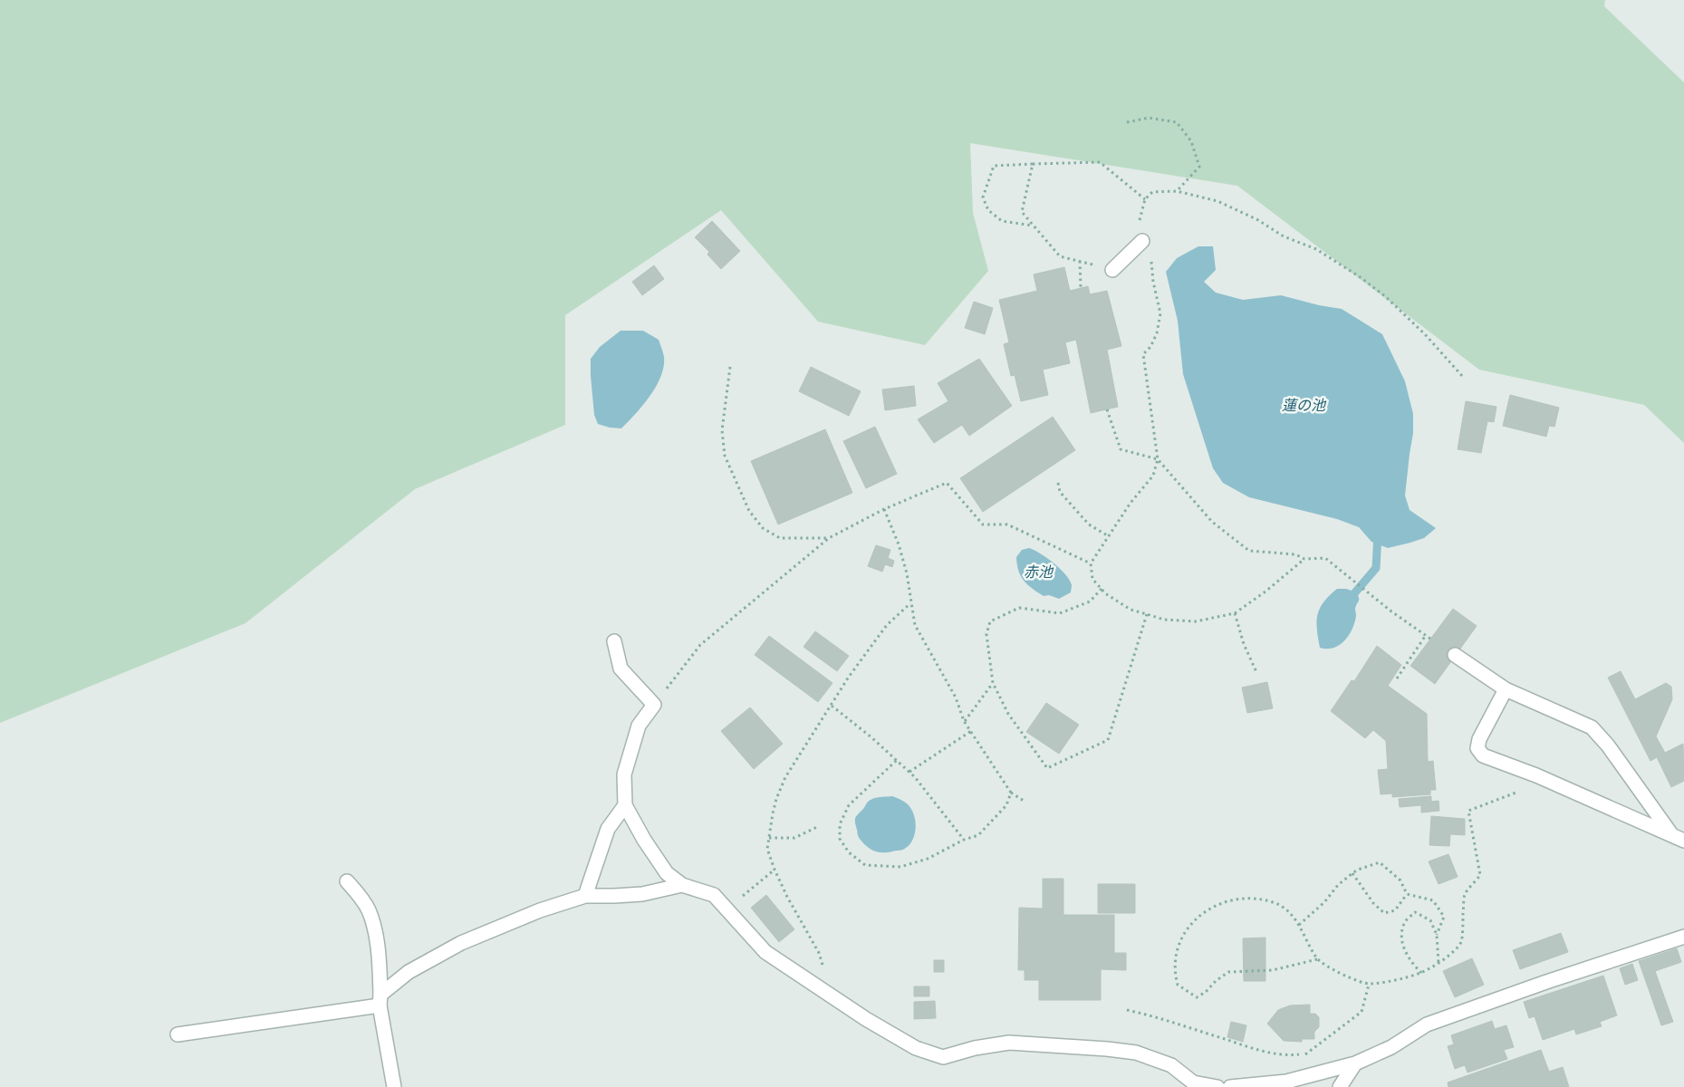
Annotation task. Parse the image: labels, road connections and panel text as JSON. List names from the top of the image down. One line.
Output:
{"water":["蓮の池","赤池"]}
